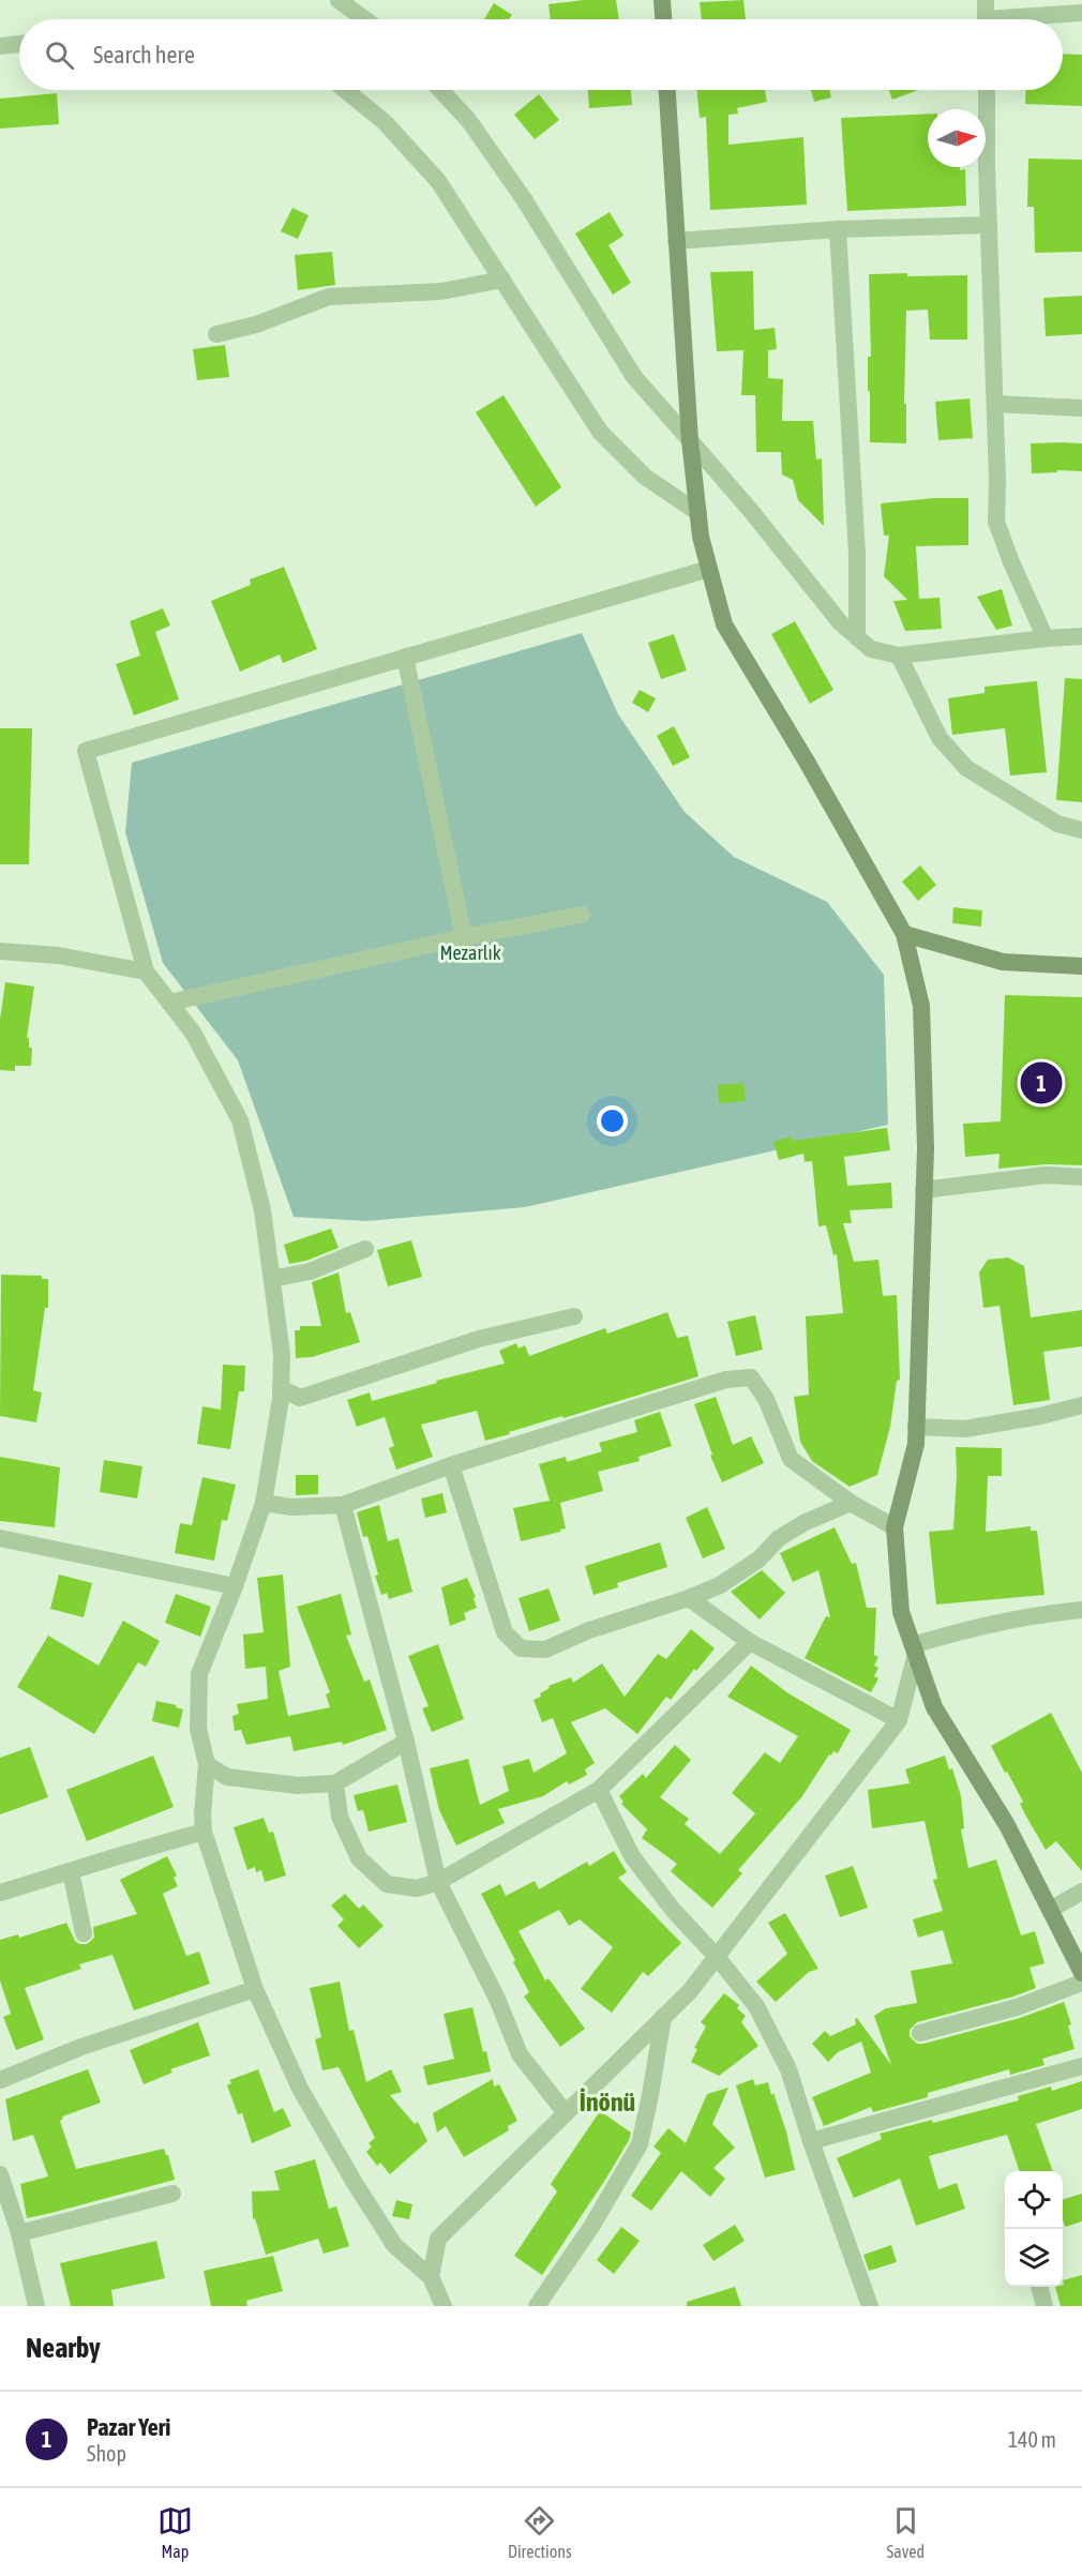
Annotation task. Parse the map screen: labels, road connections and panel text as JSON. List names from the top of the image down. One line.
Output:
{"districts":["İnönü"],"parks":["Mezarlık"],"north":"right","page":{"search":"Search here","pins":"1","heading":"Nearby","list":[{"mark":"1","name":"Pazar Yeri","note":"Shop","value":"140 m"}],"nav":["Map","Directions","Saved"]}}
